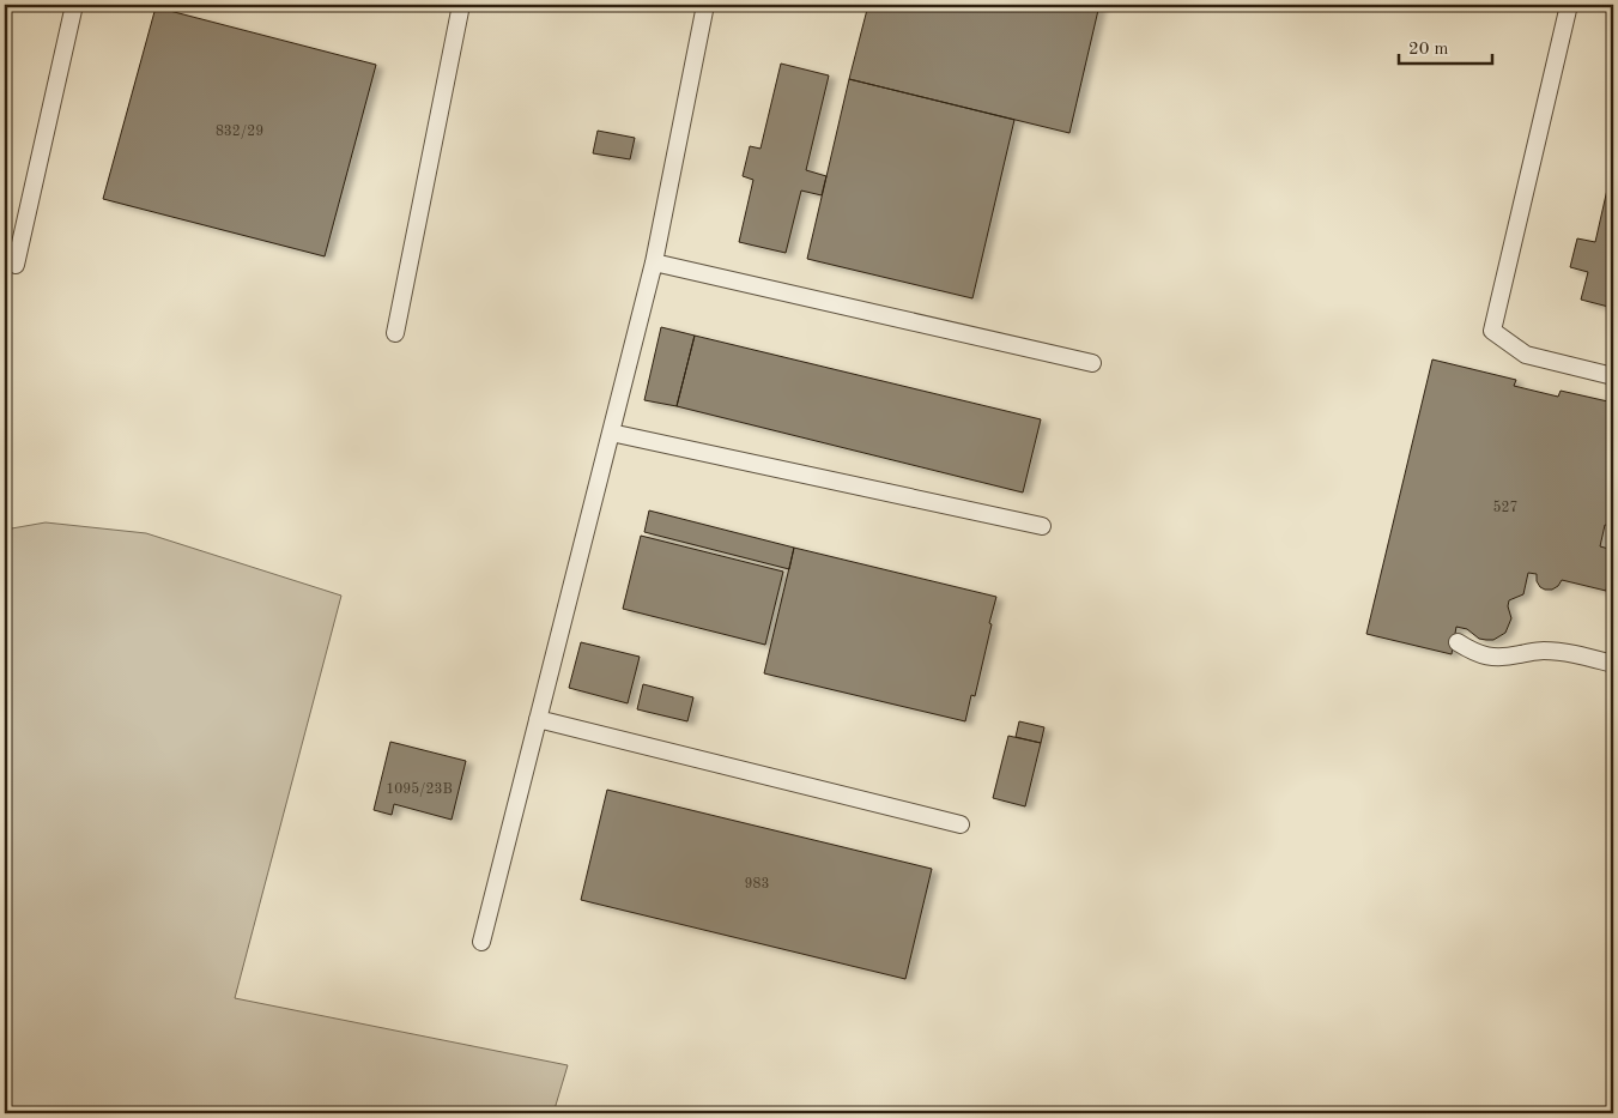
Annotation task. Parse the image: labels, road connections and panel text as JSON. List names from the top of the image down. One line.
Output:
{"house_numbers":["832/29","527","1095/23B","983"],"scale_bar":"20 m"}
